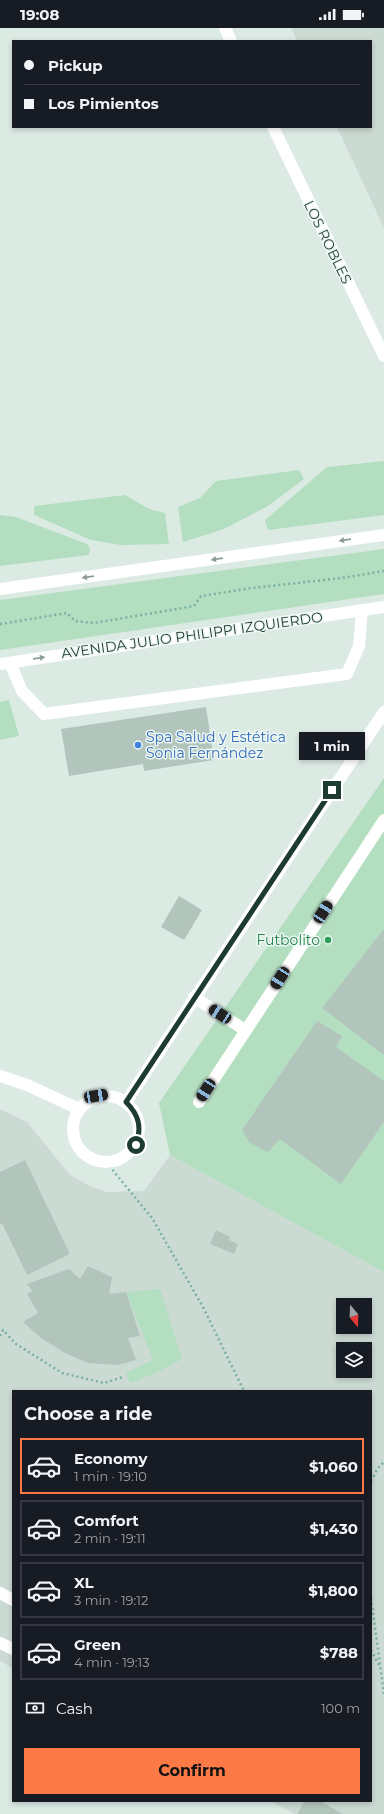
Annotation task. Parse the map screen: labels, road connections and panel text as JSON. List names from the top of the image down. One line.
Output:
{"streets":{"street":["LOS ROBLES","AVENIDA JULIO PHILIPPI IZQUIERDO"]},"places":["Spa Salud y Estética Sonia Fernández","Futbolito"],"north":"bottom","page":{"status":"19:08","banner":["Pickup","Los Pimientos"],"bubble":"1 min","heading":"Choose a ride","list":[{"name":"Economy","note":"1 min · 19:10","value":"$1,060"},{"name":"Comfort","note":"2 min · 19:11","value":"$1,430"},{"name":"XL","note":"3 min · 19:12","value":"$1,800"},{"name":"Green","note":"4 min · 19:13","value":"$788"}],"pay":["Cash","100 m"],"buttons":"Confirm"}}
